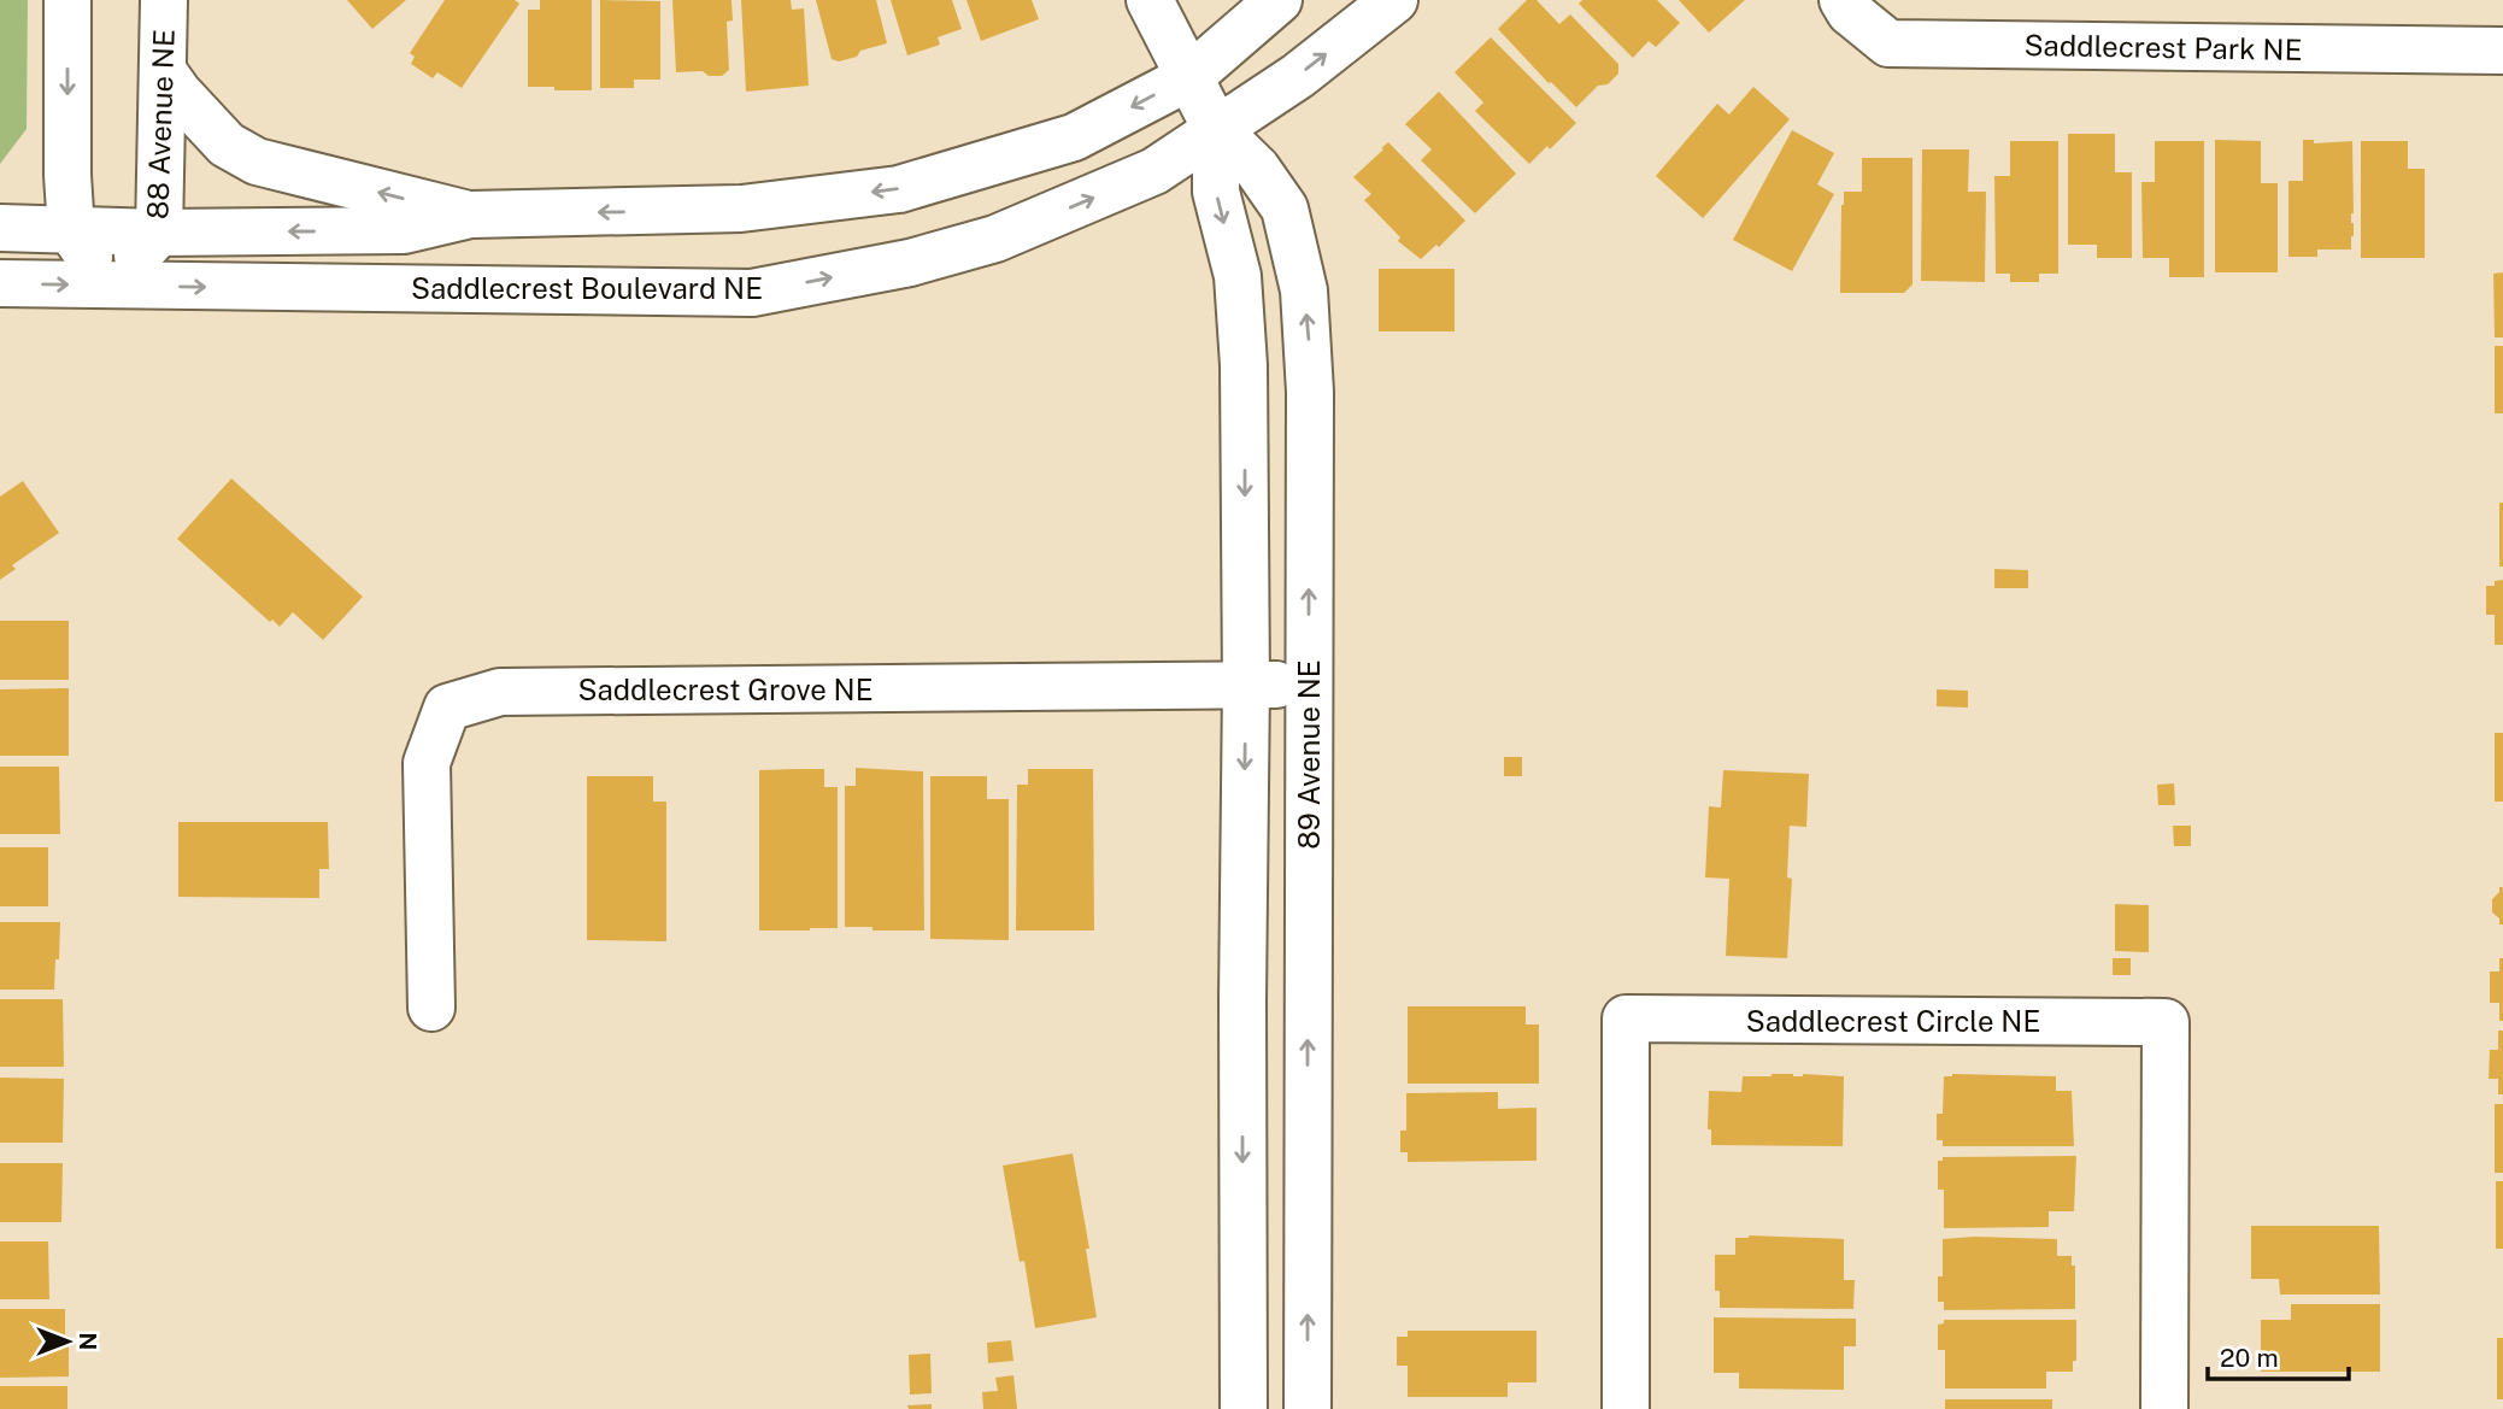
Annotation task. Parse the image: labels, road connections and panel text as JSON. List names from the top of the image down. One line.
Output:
{"streets":{"street":["Saddlecrest Park NE","88 Avenue NE","Saddlecrest Boulevard NE","Saddlecrest Grove NE","89 Avenue NE","Saddlecrest Circle NE"]},"crossings":[["88 Avenue NE","Saddlecrest Boulevard NE"],["Saddlecrest Boulevard NE","89 Avenue NE"],["Saddlecrest Grove NE","89 Avenue NE"]],"scale_bar":"20 m","north":"right"}
